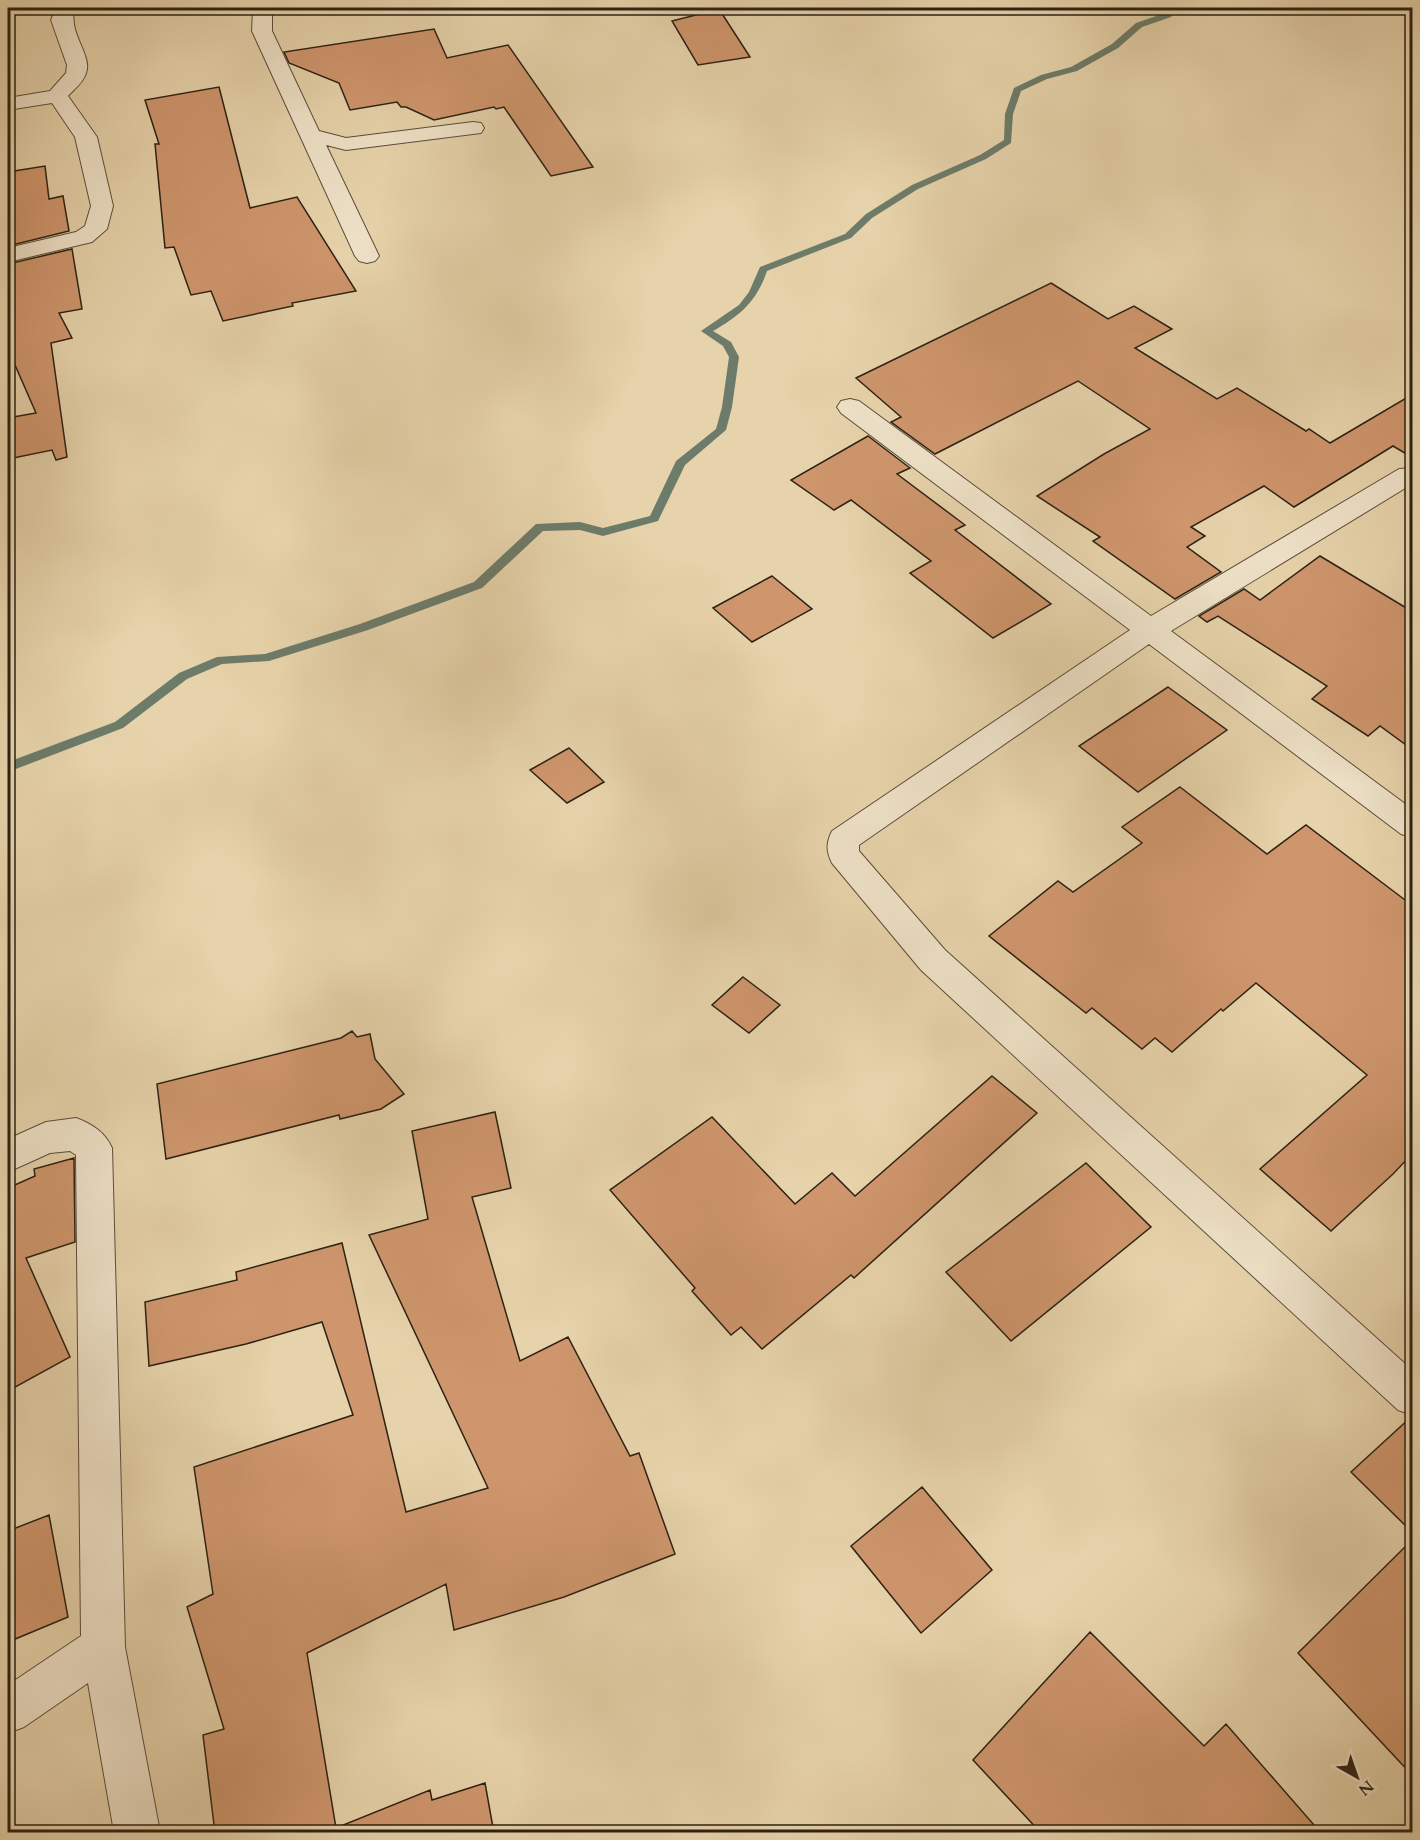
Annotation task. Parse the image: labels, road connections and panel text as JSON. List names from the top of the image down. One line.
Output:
{"north":"bottom right"}
